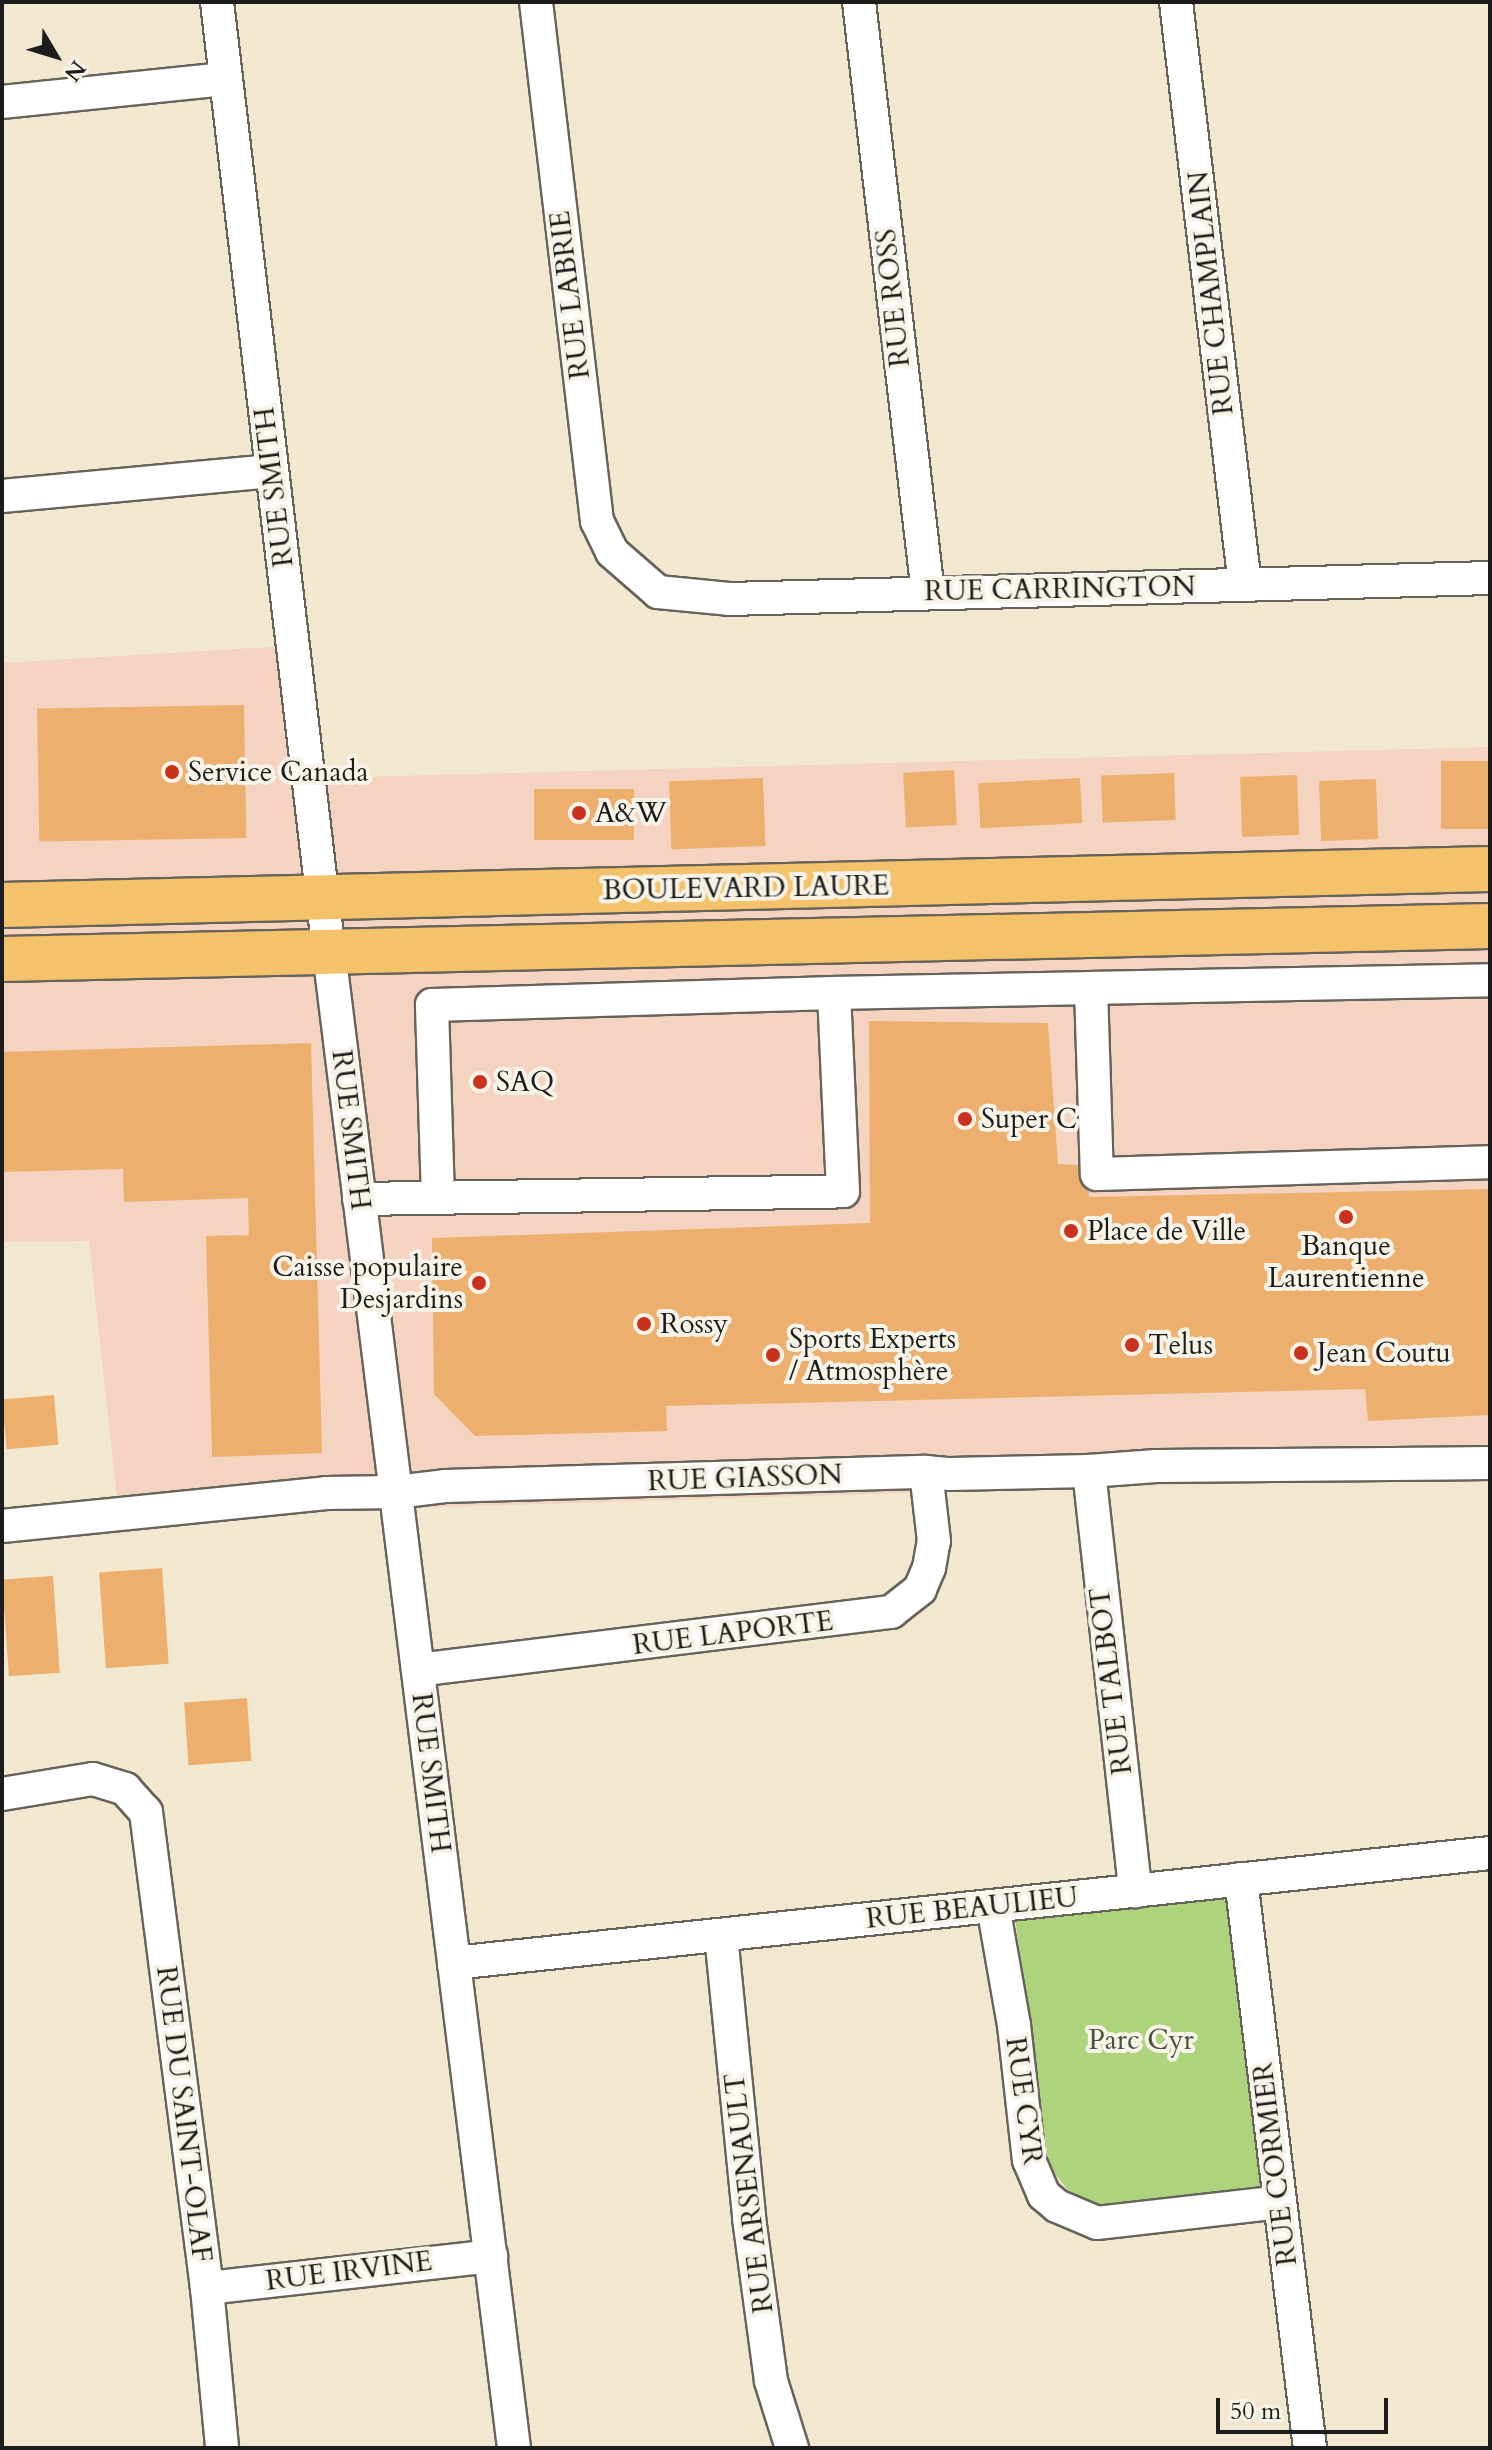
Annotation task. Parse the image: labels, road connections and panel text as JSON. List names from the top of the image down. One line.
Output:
{"streets":{"highway":["BOULEVARD LAURE"],"street":["RUE CHAMPLAIN","RUE LABRIE","RUE ROSS","RUE SMITH","RUE CARRINGTON","RUE GIASSON","RUE LAPORTE","RUE TALBOT","RUE BEAULIEU","RUE CYR","RUE DU SAINT-OLAF","RUE CORMIER","RUE ARSENAULT","RUE IRVINE"]},"crossings":[["RUE CHAMPLAIN","RUE CARRINGTON"],["RUE LABRIE","RUE CARRINGTON"],["RUE ROSS","RUE CARRINGTON"],["RUE SMITH","BOULEVARD LAURE"],["RUE SMITH","RUE GIASSON"],["RUE SMITH","RUE LAPORTE"],["RUE SMITH","RUE BEAULIEU"],["RUE SMITH","RUE IRVINE"],["RUE GIASSON","RUE LAPORTE"],["RUE GIASSON","RUE TALBOT"],["RUE TALBOT","RUE BEAULIEU"],["RUE BEAULIEU","RUE CYR"],["RUE BEAULIEU","RUE CORMIER"],["RUE BEAULIEU","RUE ARSENAULT"],["RUE CYR","RUE CORMIER"],["RUE DU SAINT-OLAF","RUE IRVINE"]],"parks":["Parc Cyr"],"places":["Service Canada","A&W","SAQ","Super C","Banque Laurentienne","Place de Ville","Caisse populaire Desjardins","Rossy","Telus","Jean Coutu","Sports Experts / Atmosphère"],"scale_bar":"50 m","north":"bottom right"}
